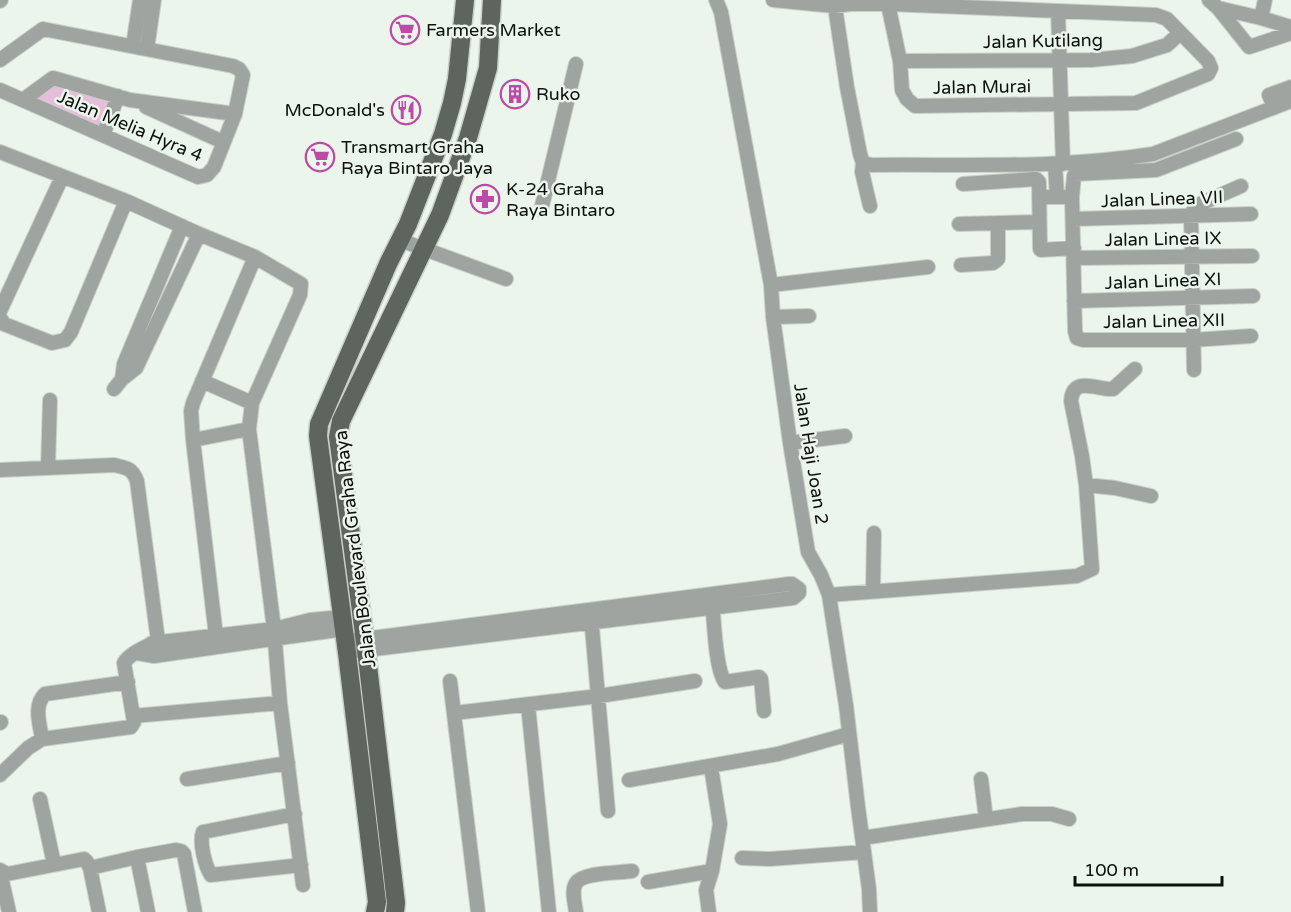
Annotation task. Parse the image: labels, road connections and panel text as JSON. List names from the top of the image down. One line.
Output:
{"streets":{"main road":["Jalan Boulevard Graha Raya"],"street":["Jalan Kutilang","Jalan Murai","Jalan Melia Hyra 4","Jalan Linea VII","Jalan Linea IX","Jalan Linea XI","Jalan Linea XII","Jalan Haji Joan 2"]},"crossings":[["Jalan Kutilang","Jalan Murai"],["Jalan Linea XI","Jalan Linea XII"]],"places":{"supermarket":["Farmers Market","Transmart Graha Raya Bintaro Jaya"],"building":["Ruko"],"restaurant":["McDonald's"],"pharmacy":["K-24 Graha Raya Bintaro"]},"scale_bar":"100 m"}
